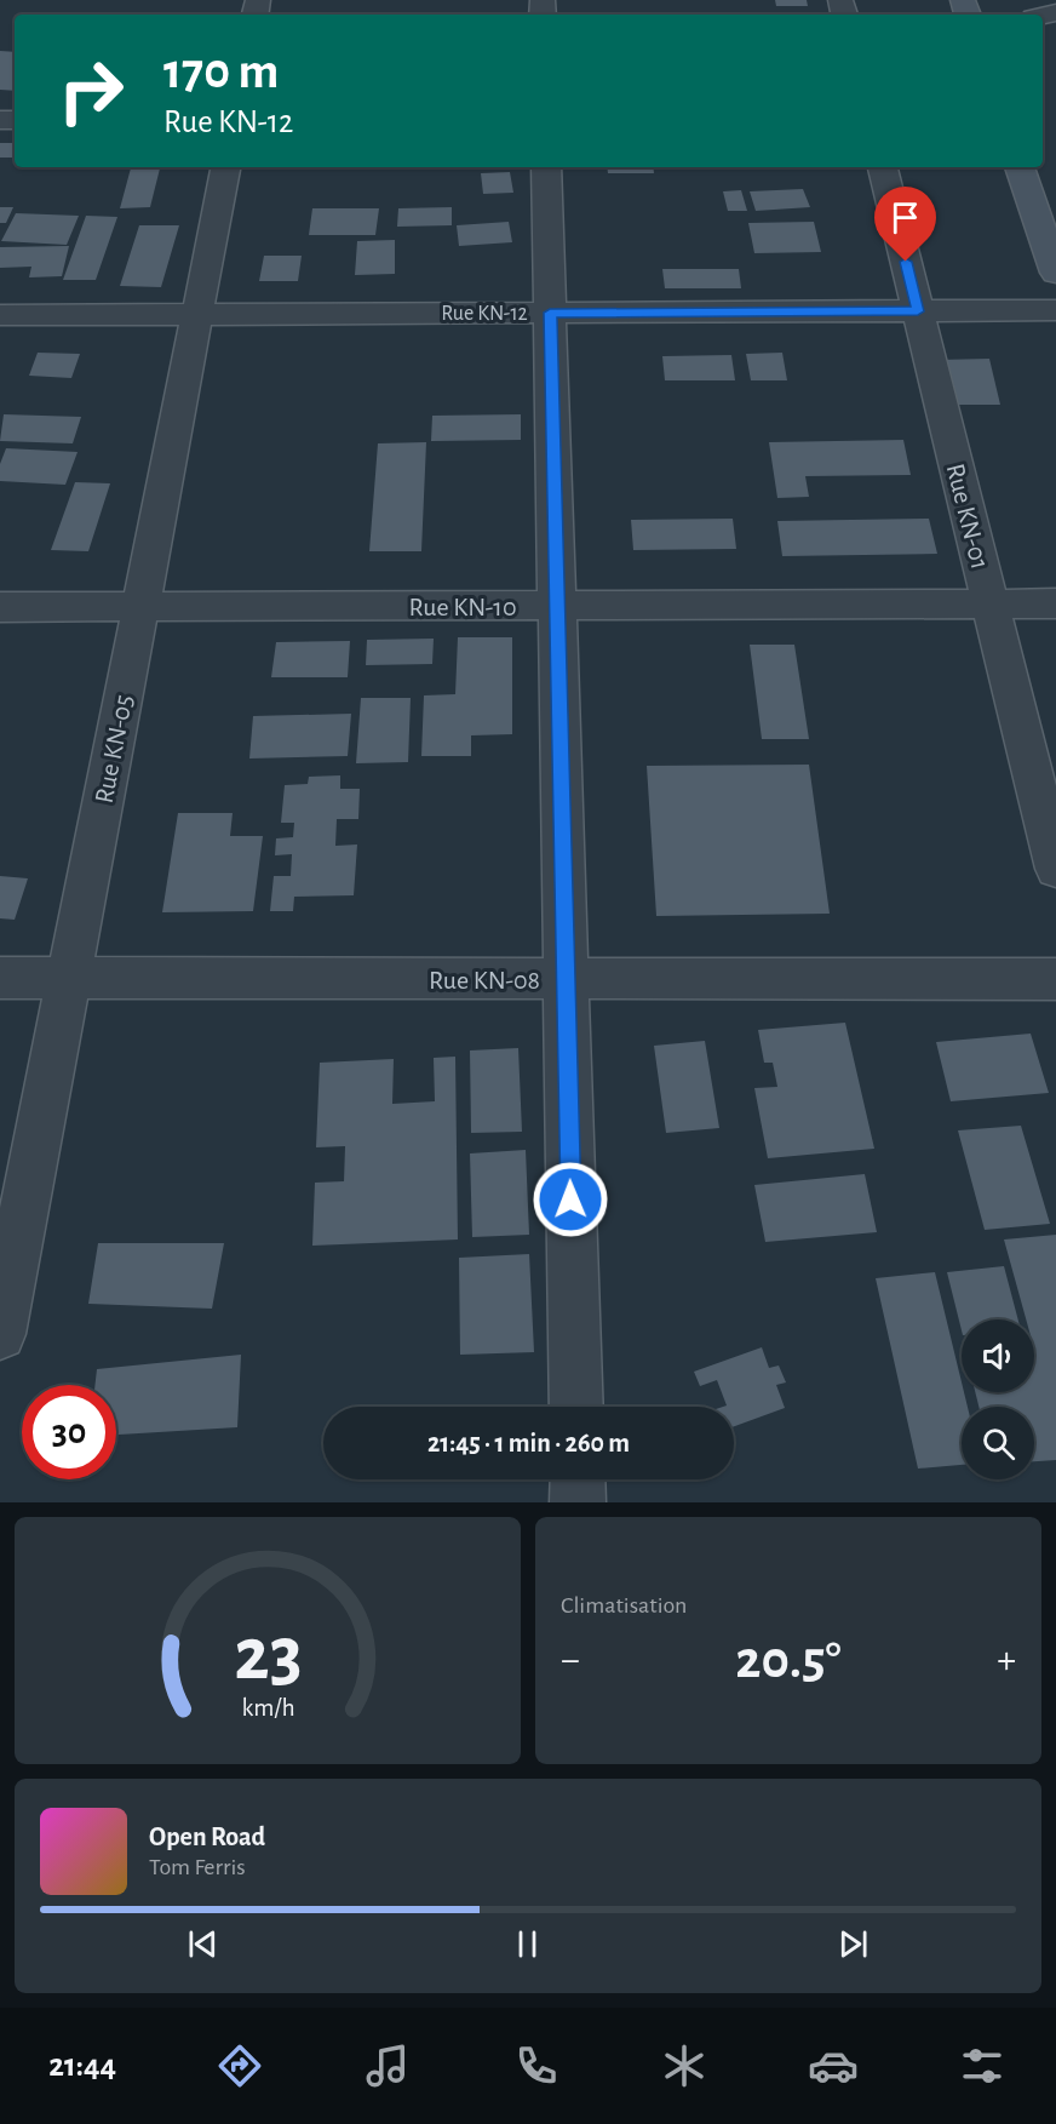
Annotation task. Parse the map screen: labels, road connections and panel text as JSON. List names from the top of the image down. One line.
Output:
{"streets":{"street":["Rue KN-12","Rue KN-01","Rue KN-10","Rue KN-05","Rue KN-08"]},"crossings":[["Rue KN-12","Rue KN-01"],["Rue KN-12","Rue KN-05"],["Rue KN-01","Rue KN-10"],["Rue KN-10","Rue KN-05"],["Rue KN-05","Rue KN-08"]],"page":{"turn":["170 m","Rue KN-12"],"limit":"30","trip":"21:45 · 1 min · 260 m","tile":"Climatisation","heat":["−","20.5°","+"],"song":["Open Road","Tom Ferris"],"tabs":"21:44","gauge":["23","km/h"]}}
